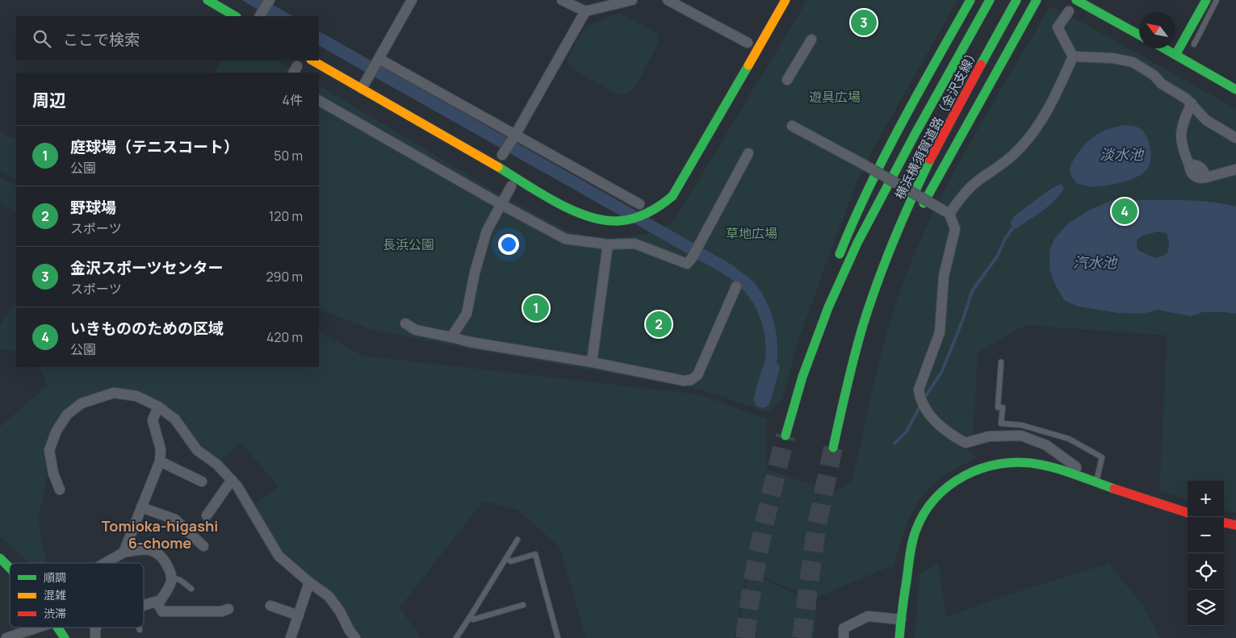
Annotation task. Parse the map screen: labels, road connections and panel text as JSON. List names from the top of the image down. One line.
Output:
{"streets":{"main road":["横浜横須賀道路（金沢支線）"]},"districts":["Tomioka-higashi 6-chome"],"water":["淡水池","汽水池"],"parks":["遊具広場","草地広場","長浜公園"],"legend":["順調","混雑","渋滞"],"north":"top left","page":{"pins":["3","4","1","2"],"search":"ここで検索","heading":["周辺","4件"],"list":[{"mark":"1","name":"庭球場（テニスコート）","note":"公園","value":"50 m"},{"mark":"2","name":"野球場","note":"スポーツ","value":"120 m"},{"mark":"3","name":"金沢スポーツセンター","note":"スポーツ","value":"290 m"},{"mark":"4","name":"いきもののための区域","note":"公園","value":"420 m"}],"map_buttons":["+","−"]}}
